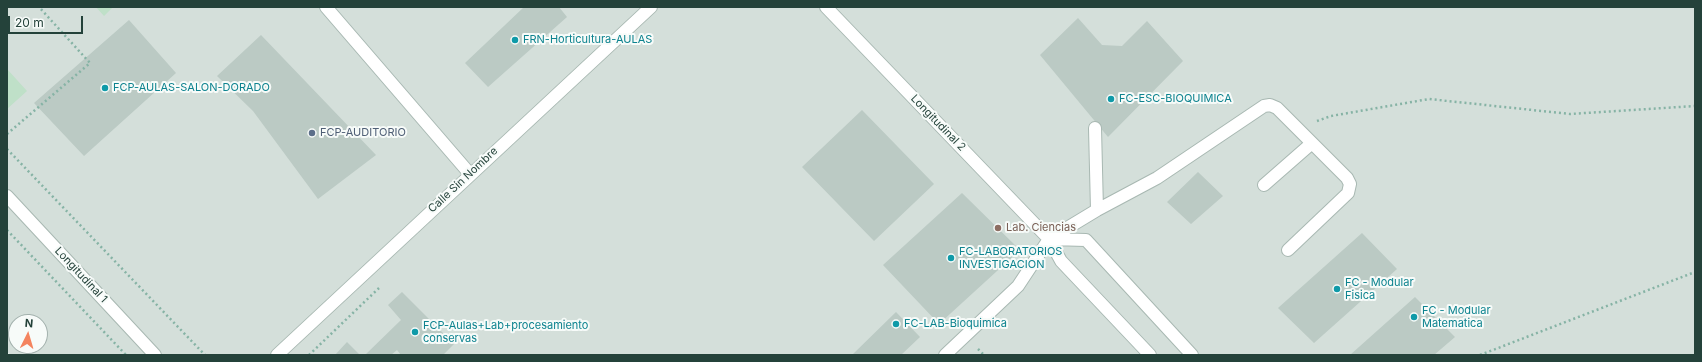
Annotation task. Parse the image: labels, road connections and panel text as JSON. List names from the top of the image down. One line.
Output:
{"streets":{"street":["Longitudinal 2","Calle Sin Nombre","Longitudinal 1"]},"places":["FRN-Horticultura-AULAS","FCP-AULAS-SALON-DORADO","FC-ESC-BIOQUIMICA","FCP-AUDITORIO","Lab. Ciencias","FC-LABORATORIOS INVESTIGACION","FC - Modular Fisica","FC - Modular Matematica","FC-LAB-Bioquimica","FCP-Aulas+Lab+procesamiento conservas"],"scale_bar":"20 m","north":"top"}
